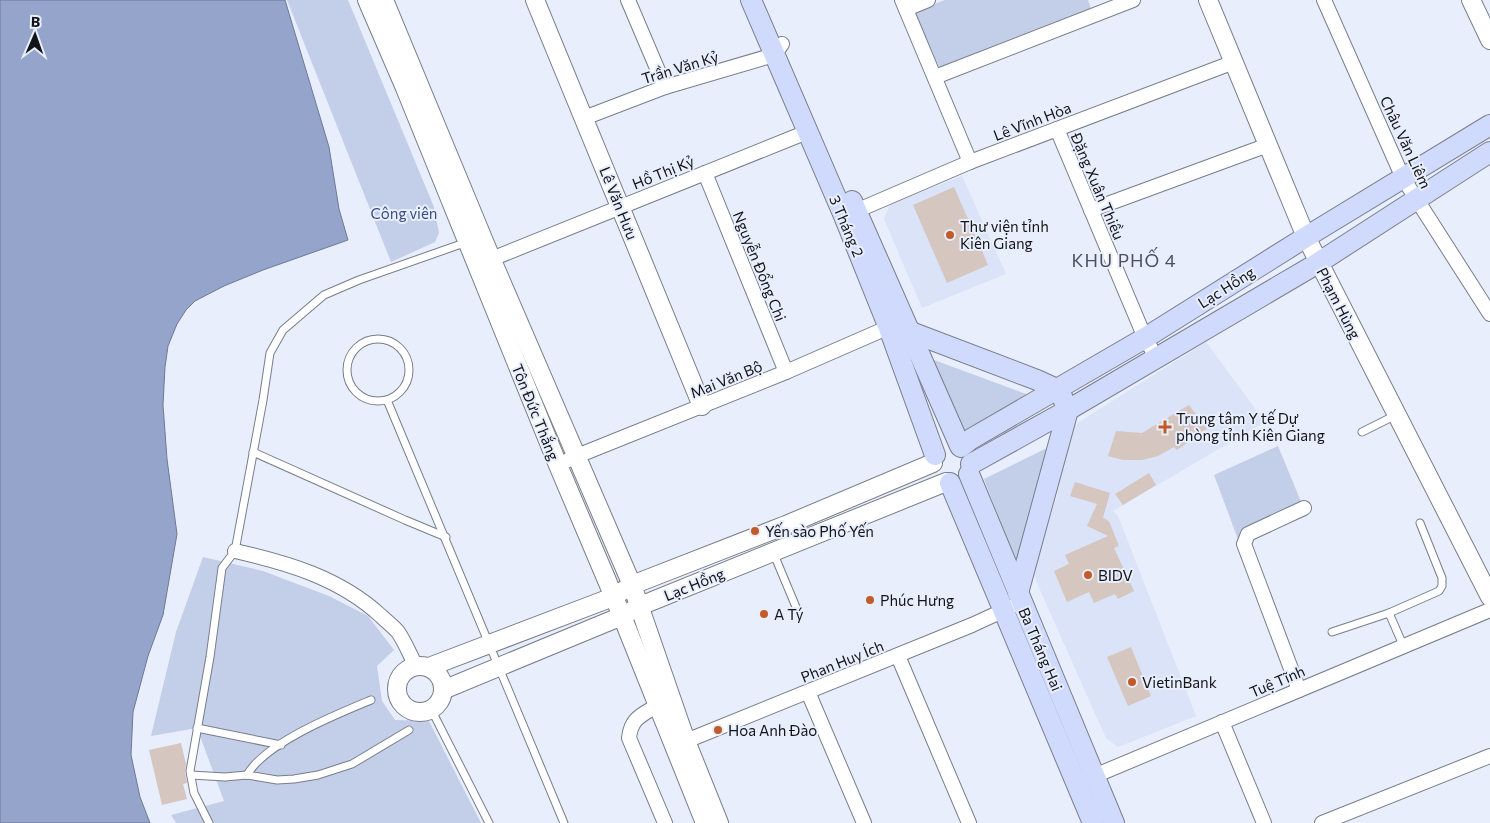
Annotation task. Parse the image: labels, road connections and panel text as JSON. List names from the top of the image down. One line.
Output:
{"streets":{"main road":["3 Tháng 2","Lạc Hồng","Ba Tháng Hai"],"street":["Trần Văn Kỷ","Lê Vĩnh Hòa","Châu Văn Liêm","Hồ Thị Kỷ","Đặng Xuân Thiều","Lê Văn Hưu","Nguyễn Đổng Chi","Phạm Hùng","Mai Văn Bộ","Tôn Đức Thắng","Phan Huy Ích","Tuệ Tĩnh"]},"crossings":[["Trần Văn Kỷ","Lê Văn Hưu"],["Trần Văn Kỷ","3 Tháng 2"],["Lê Vĩnh Hòa","Đặng Xuân Thiều"],["Lê Vĩnh Hòa","3 Tháng 2"],["Lê Vĩnh Hòa","Phạm Hùng"],["Châu Văn Liêm","Lạc Hồng"],["Hồ Thị Kỷ","Lê Văn Hưu"],["Hồ Thị Kỷ","3 Tháng 2"],["Hồ Thị Kỷ","Nguyễn Đổng Chi"],["Hồ Thị Kỷ","Tôn Đức Thắng"],["Đặng Xuân Thiều","Lạc Hồng"],["Lê Văn Hưu","Mai Văn Bộ"],["3 Tháng 2","Lạc Hồng"],["3 Tháng 2","Mai Văn Bộ"],["3 Tháng 2","Ba Tháng Hai"],["Nguyễn Đổng Chi","Mai Văn Bộ"],["Lạc Hồng","Phạm Hùng"],["Lạc Hồng","Tôn Đức Thắng"],["Lạc Hồng","Ba Tháng Hai"],["Mai Văn Bộ","Tôn Đức Thắng"],["Tôn Đức Thắng","Phan Huy Ích"],["Ba Tháng Hai","Phan Huy Ích"],["Ba Tháng Hai","Tuệ Tĩnh"]],"districts":["KHU PHỐ 4"],"parks":["Công viên"],"places":{"other":["Thư viện tỉnh Kiên Giang","Yến sào Phố Yến","BIDV","Phúc Hưng","A Tý","VietinBank","Hoa Anh Đào"],"health":["Trung tâm Y tế Dự phòng tỉnh Kiên Giang"]},"north":"top"}
